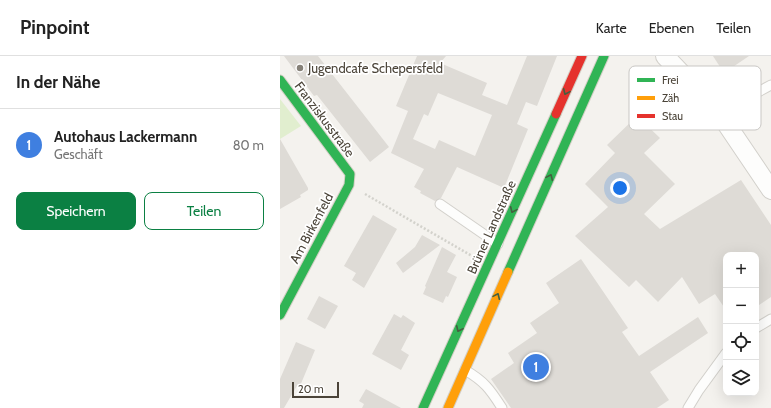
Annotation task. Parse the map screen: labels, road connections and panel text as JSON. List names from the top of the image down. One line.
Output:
{"streets":{"main road":["Franziskusstraße","Brüner Landstraße","Am Birkenfeld"]},"crossings":[["Franziskusstraße","Am Birkenfeld"]],"places":["Jugendcafe Schepersfeld"],"legend":["Frei","Zäh","Stau"],"scale_bar":"20 m","page":{"header":"Pinpoint","nav":["Karte","Ebenen","Teilen"],"heading":"In der Nähe","list":[{"mark":"1","name":"Autohaus Lackermann","note":"Geschäft","value":"80 m"}],"buttons":["Speichern","Teilen"],"map_buttons":["+","−"],"pins":"1","scale":"20 m"}}
